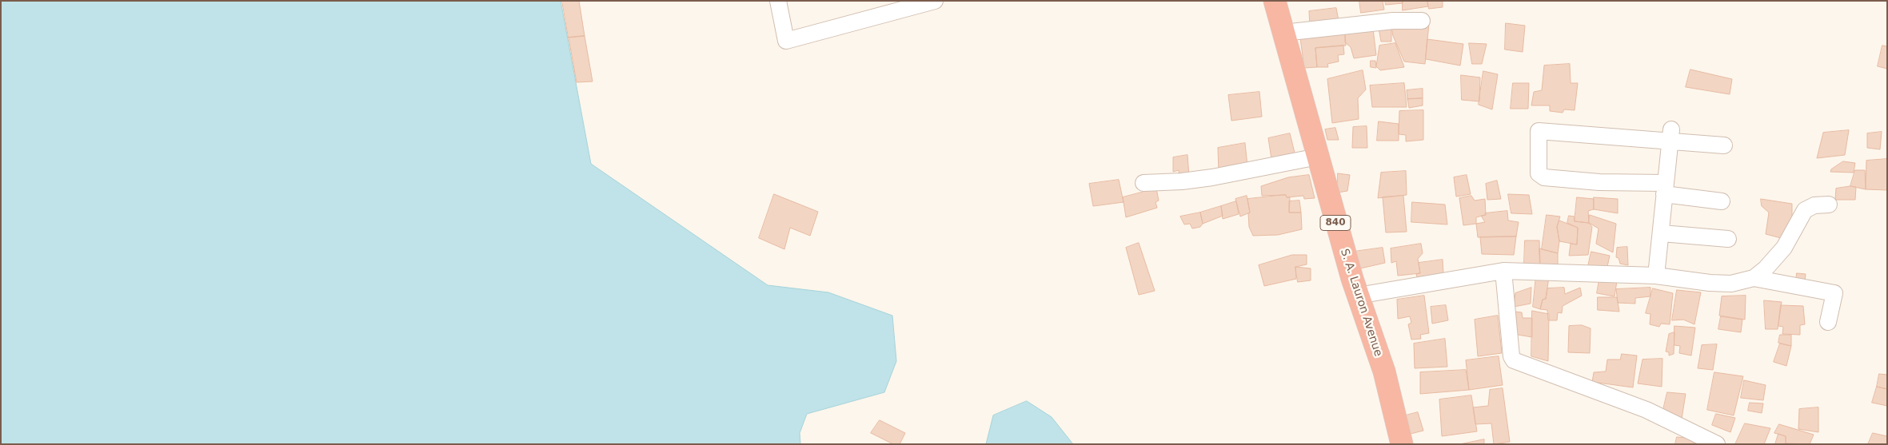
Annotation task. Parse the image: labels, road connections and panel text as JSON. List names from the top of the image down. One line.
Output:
{"streets":{"highway":["840","S. A. Lauron Avenue"]}}
